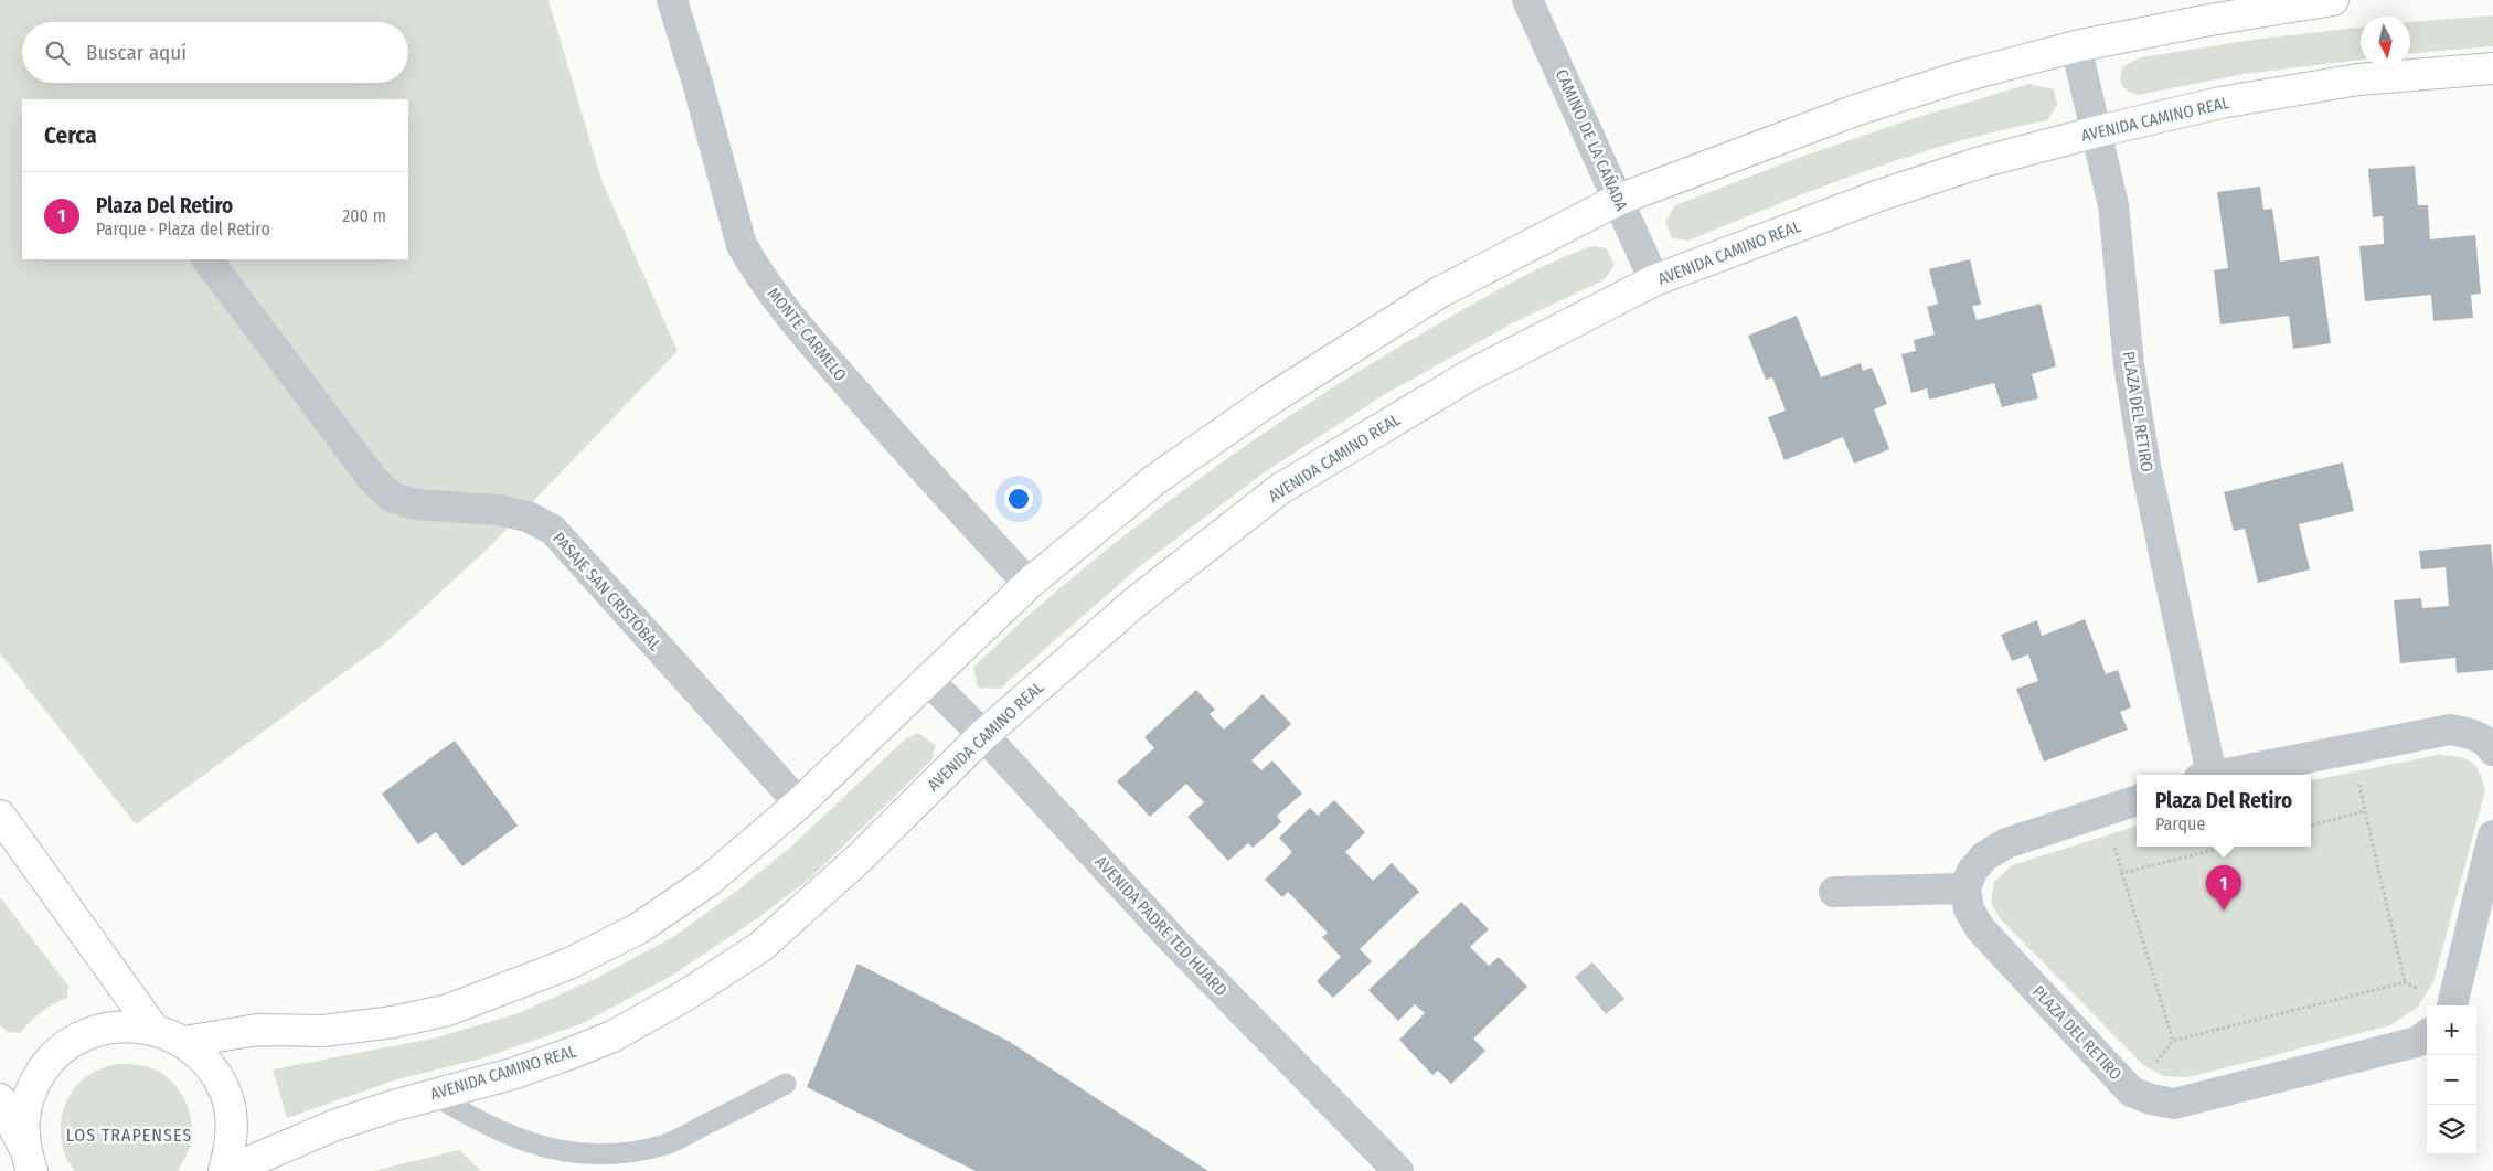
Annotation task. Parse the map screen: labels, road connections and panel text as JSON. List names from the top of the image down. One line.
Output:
{"streets":{"main road":["AVENIDA CAMINO REAL"],"street":["CAMINO DE LA CAÑADA","MONTE CARMELO","PLAZA DEL RETIRO","PASAJE SAN CRISTÓBAL","AVENIDA PADRE TED HUARD"]},"crossings":[["AVENIDA CAMINO REAL","CAMINO DE LA CAÑADA"],["AVENIDA CAMINO REAL","PLAZA DEL RETIRO"],["AVENIDA CAMINO REAL","AVENIDA PADRE TED HUARD"]],"districts":["LOS TRAPENSES"],"north":"bottom","page":{"search":"Buscar aquí","heading":"Cerca","list":[{"mark":"1","name":"Plaza Del Retiro","note":"Parque · Plaza del Retiro","value":"200 m"}],"popup":["Plaza Del Retiro","Parque"],"pins":"1","map_buttons":["+","−"]}}
